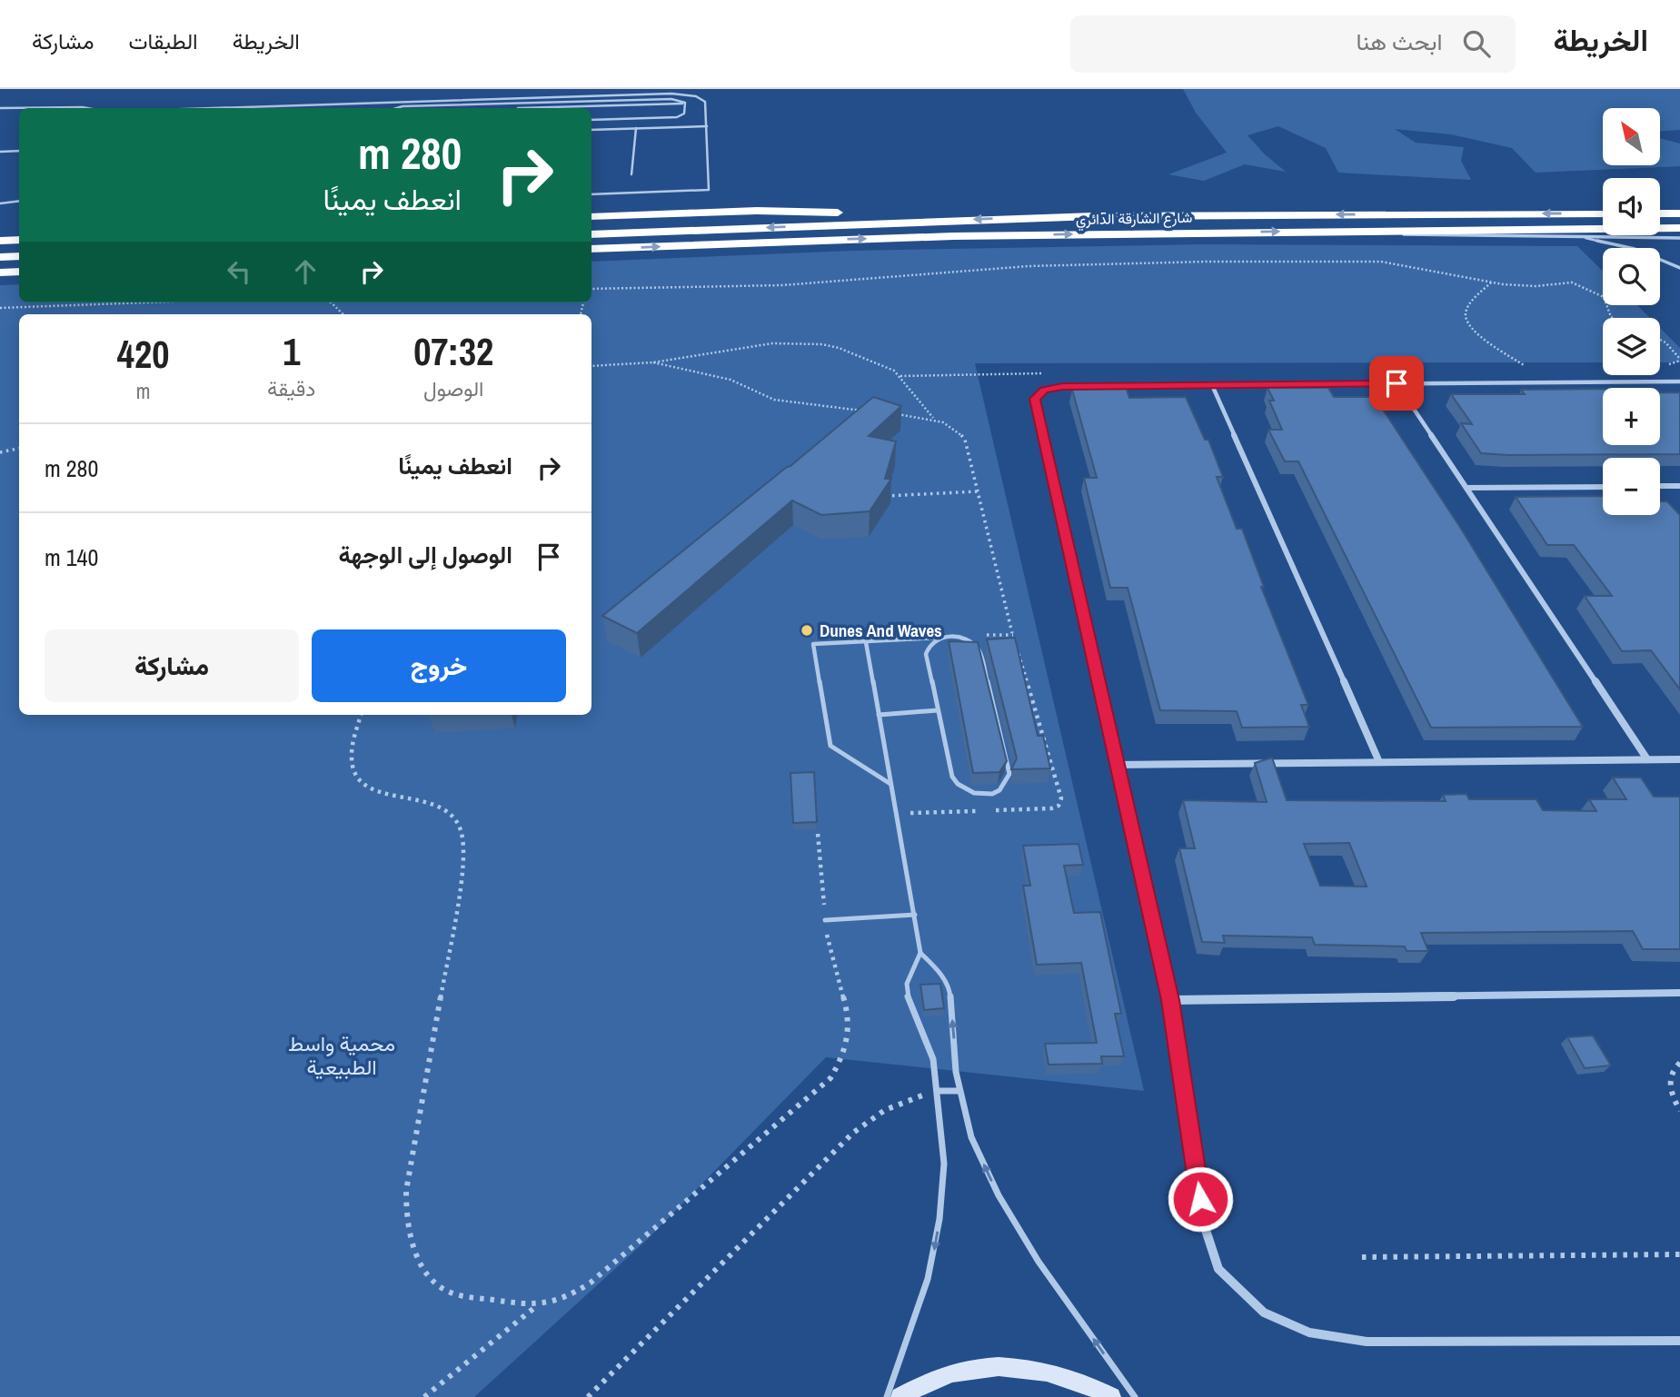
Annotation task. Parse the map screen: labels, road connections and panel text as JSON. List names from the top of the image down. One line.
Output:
{"streets":{"highway":["شارع الشارقة الدائري"]},"parks":["محمية واسط الطبيعية"],"places":["Dunes And Waves"],"north":"top left","page":{"header":"الخريطة","search":"ابحث هنا","nav":["الخريطة","الطبقات","مشاركة"],"map_buttons":["+","−"],"turn":["280 m","انعطف يمينًا"],"eta":["07:32","الوصول","1","دقيقة","420","m"],"list":[{"name":"انعطف يمينًا","value":"280 m"},{"name":"الوصول إلى الوجهة","value":"140 m"}],"buttons":["خروج","مشاركة"]}}
